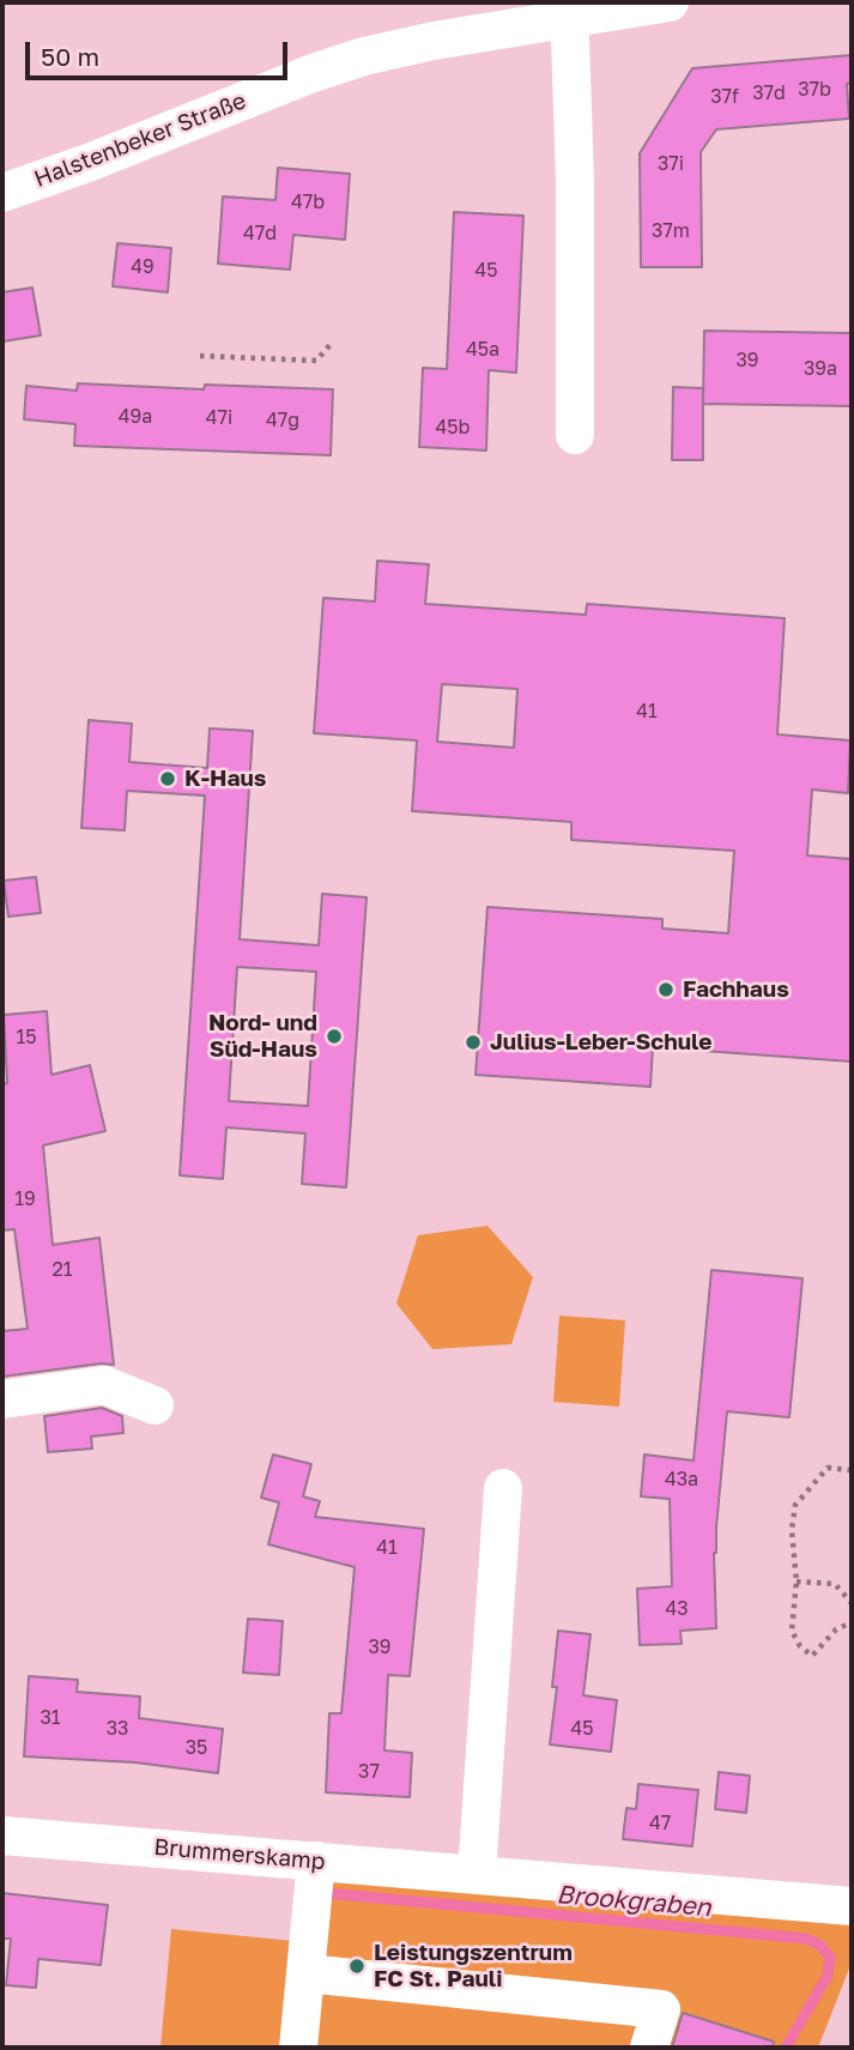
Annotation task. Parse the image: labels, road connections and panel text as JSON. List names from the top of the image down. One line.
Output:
{"streets":{"street":["Halstenbeker Straße","Brummerskamp"]},"water":["Brookgraben"],"places":["K-Haus","Fachhaus","Nord- und Süd-Haus","Julius-Leber-Schule","Leistungszentrum FC St. Pauli"],"house_numbers":["37b","37d","37f","37i","47b","37m","47d","49","45","45a","39","39a","49a","47i","47g","45b","41","15","19","21","43a","41","43","39","31","33","45","35","37","47"],"scale_bar":"50 m"}
